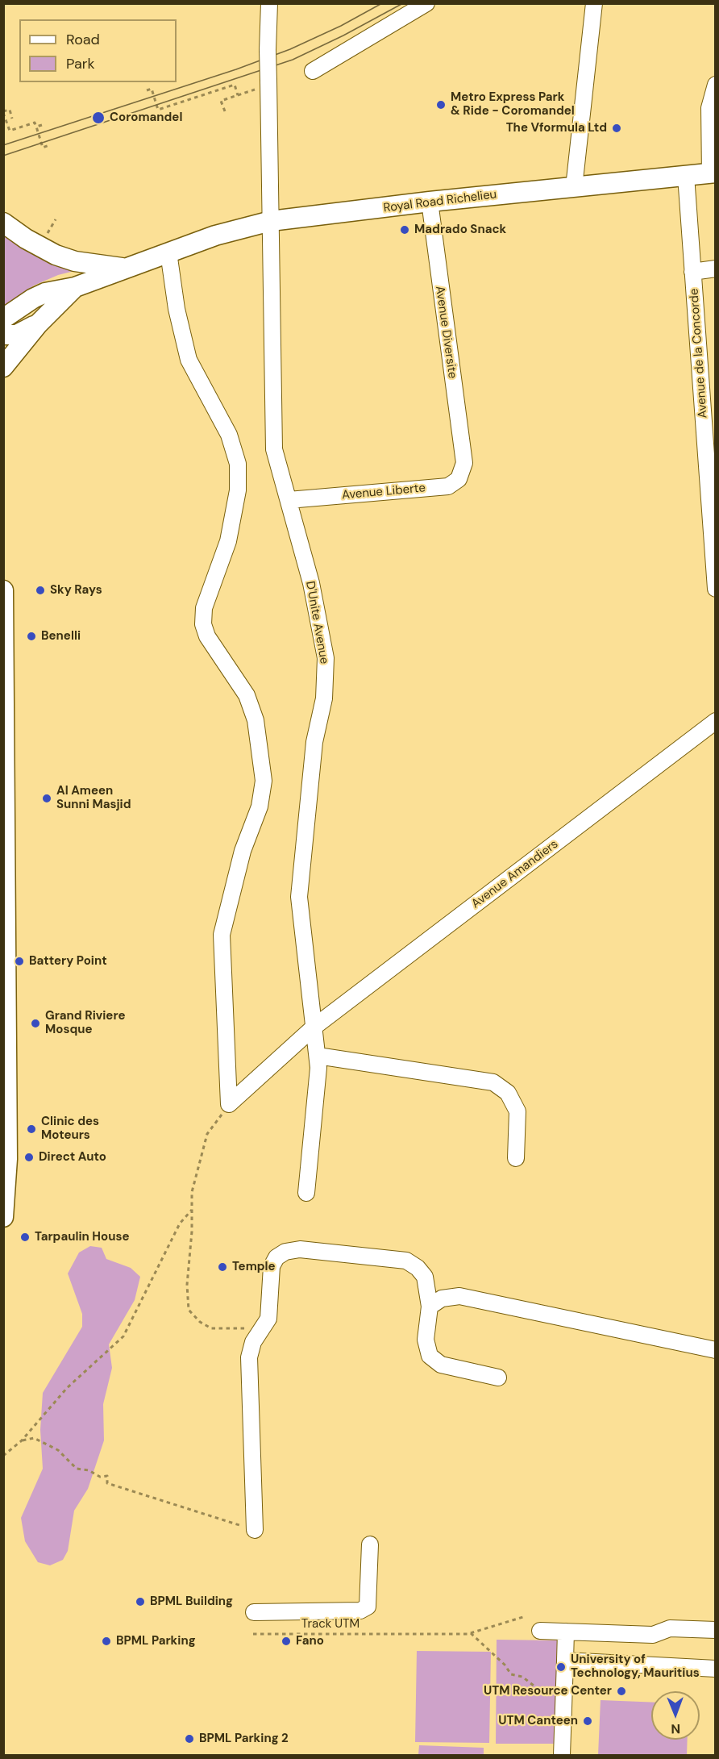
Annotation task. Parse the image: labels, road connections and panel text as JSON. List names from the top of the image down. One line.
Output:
{"streets":{"main road":["Royal Road Richelieu"],"street":["Avenue Diversite","Avenue de la Concorde","Avenue Liberte","D'Unite Avenue","Avenue Amandiers"],"path":["Track UTM"]},"crossings":[["Royal Road Richelieu","Avenue Diversite"],["Royal Road Richelieu","Avenue de la Concorde"],["Royal Road Richelieu","D'Unite Avenue"],["Avenue Diversite","Avenue Liberte"],["Avenue Liberte","D'Unite Avenue"],["D'Unite Avenue","Avenue Amandiers"]],"places":["Metro Express Park & Ride - Coromandel","Coromandel","The Vformula Ltd","Madrado Snack","Sky Rays","Benelli","Al Ameen Sunni Masjid","Battery Point","Grand Riviere Mosque","Clinic des Moteurs","Direct Auto","Tarpaulin House","Temple","BPML Building","BPML Parking","Fano","University of Technology, Mauritius","UTM Resource Center","UTM Canteen","BPML Parking 2"],"legend":["Road","Park"],"north":"bottom"}
